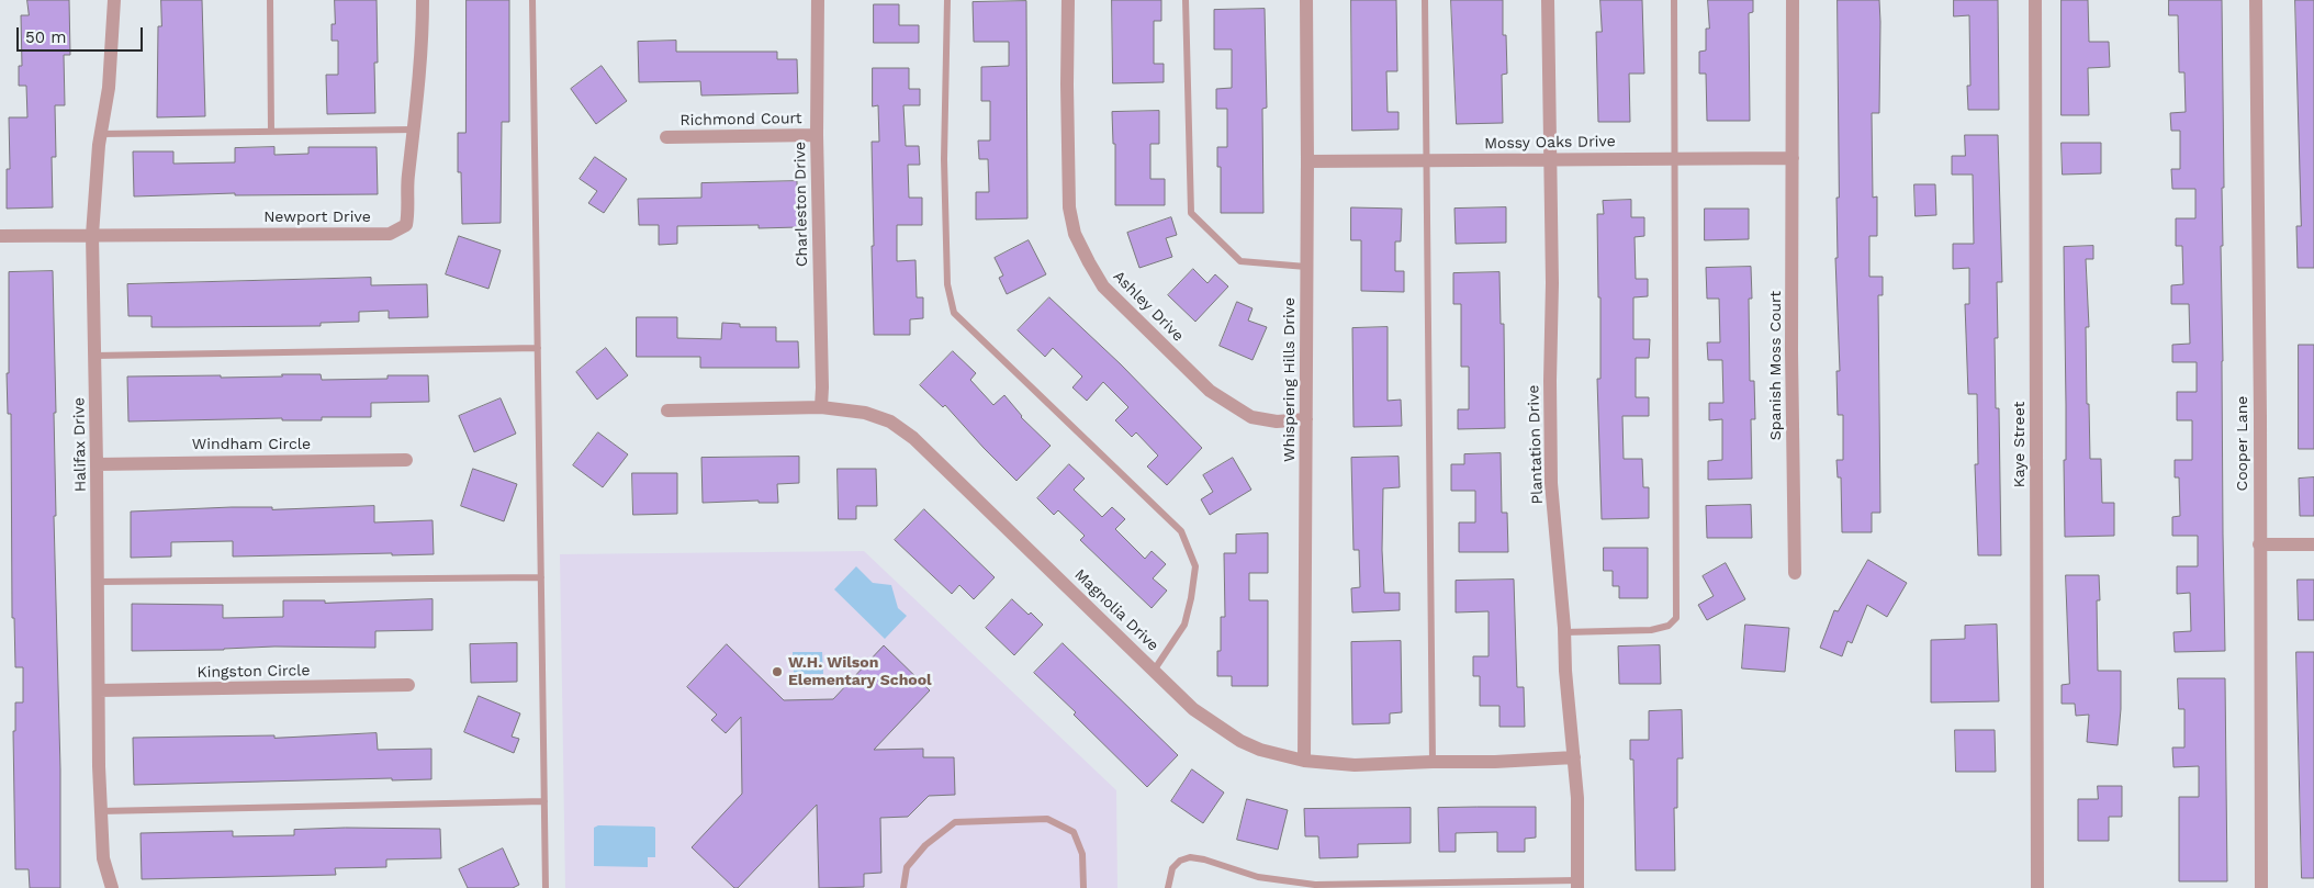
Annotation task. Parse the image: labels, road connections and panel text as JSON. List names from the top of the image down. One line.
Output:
{"streets":{"street":["Richmond Court","Mossy Oaks Drive","Charleston Drive","Newport Drive","Ashley Drive","Spanish Moss Court","Whispering Hills Drive","Cooper Lane","Halifax Drive","Windham Circle","Plantation Drive","Kaye Street","Magnolia Drive","Kingston Circle"]},"crossings":[["Richmond Court","Charleston Drive"],["Mossy Oaks Drive","Spanish Moss Court"],["Mossy Oaks Drive","Whispering Hills Drive"],["Mossy Oaks Drive","Plantation Drive"],["Charleston Drive","Magnolia Drive"],["Newport Drive","Halifax Drive"],["Ashley Drive","Whispering Hills Drive"],["Whispering Hills Drive","Magnolia Drive"],["Halifax Drive","Windham Circle"],["Halifax Drive","Kingston Circle"],["Plantation Drive","Magnolia Drive"]],"places":["W.H. Wilson Elementary School"],"scale_bar":"50 m"}
